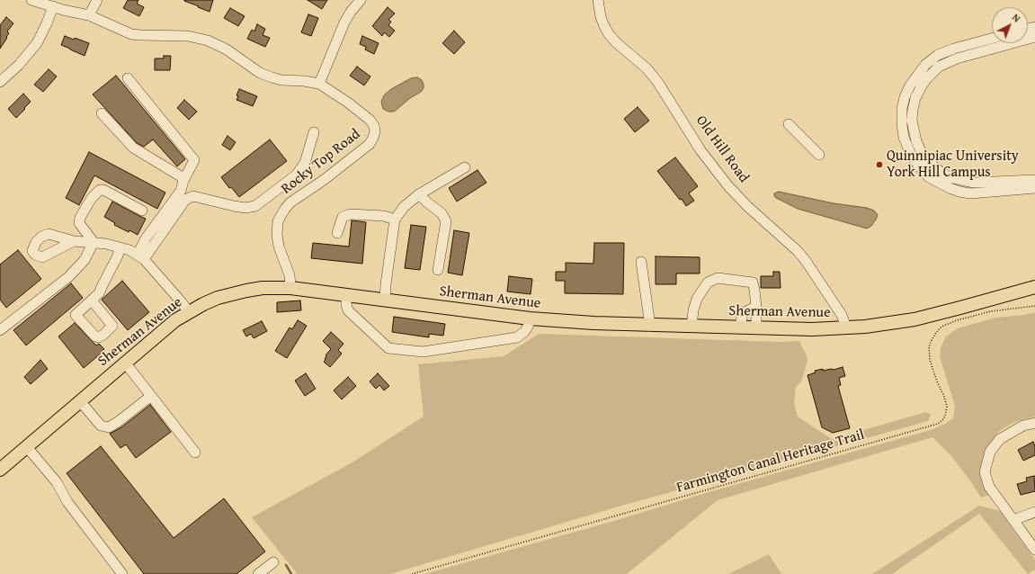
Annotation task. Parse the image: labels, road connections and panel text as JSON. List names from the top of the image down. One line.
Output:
{"streets":{"main road":["Sherman Avenue"],"street":["Old Hill Road","Rocky Top Road"],"path":["Farmington Canal Heritage Trail"]},"crossings":[["Old Hill Road","Sherman Avenue"],["Rocky Top Road","Sherman Avenue"]],"places":["Quinnipiac University York Hill Campus"],"north":"top right"}
